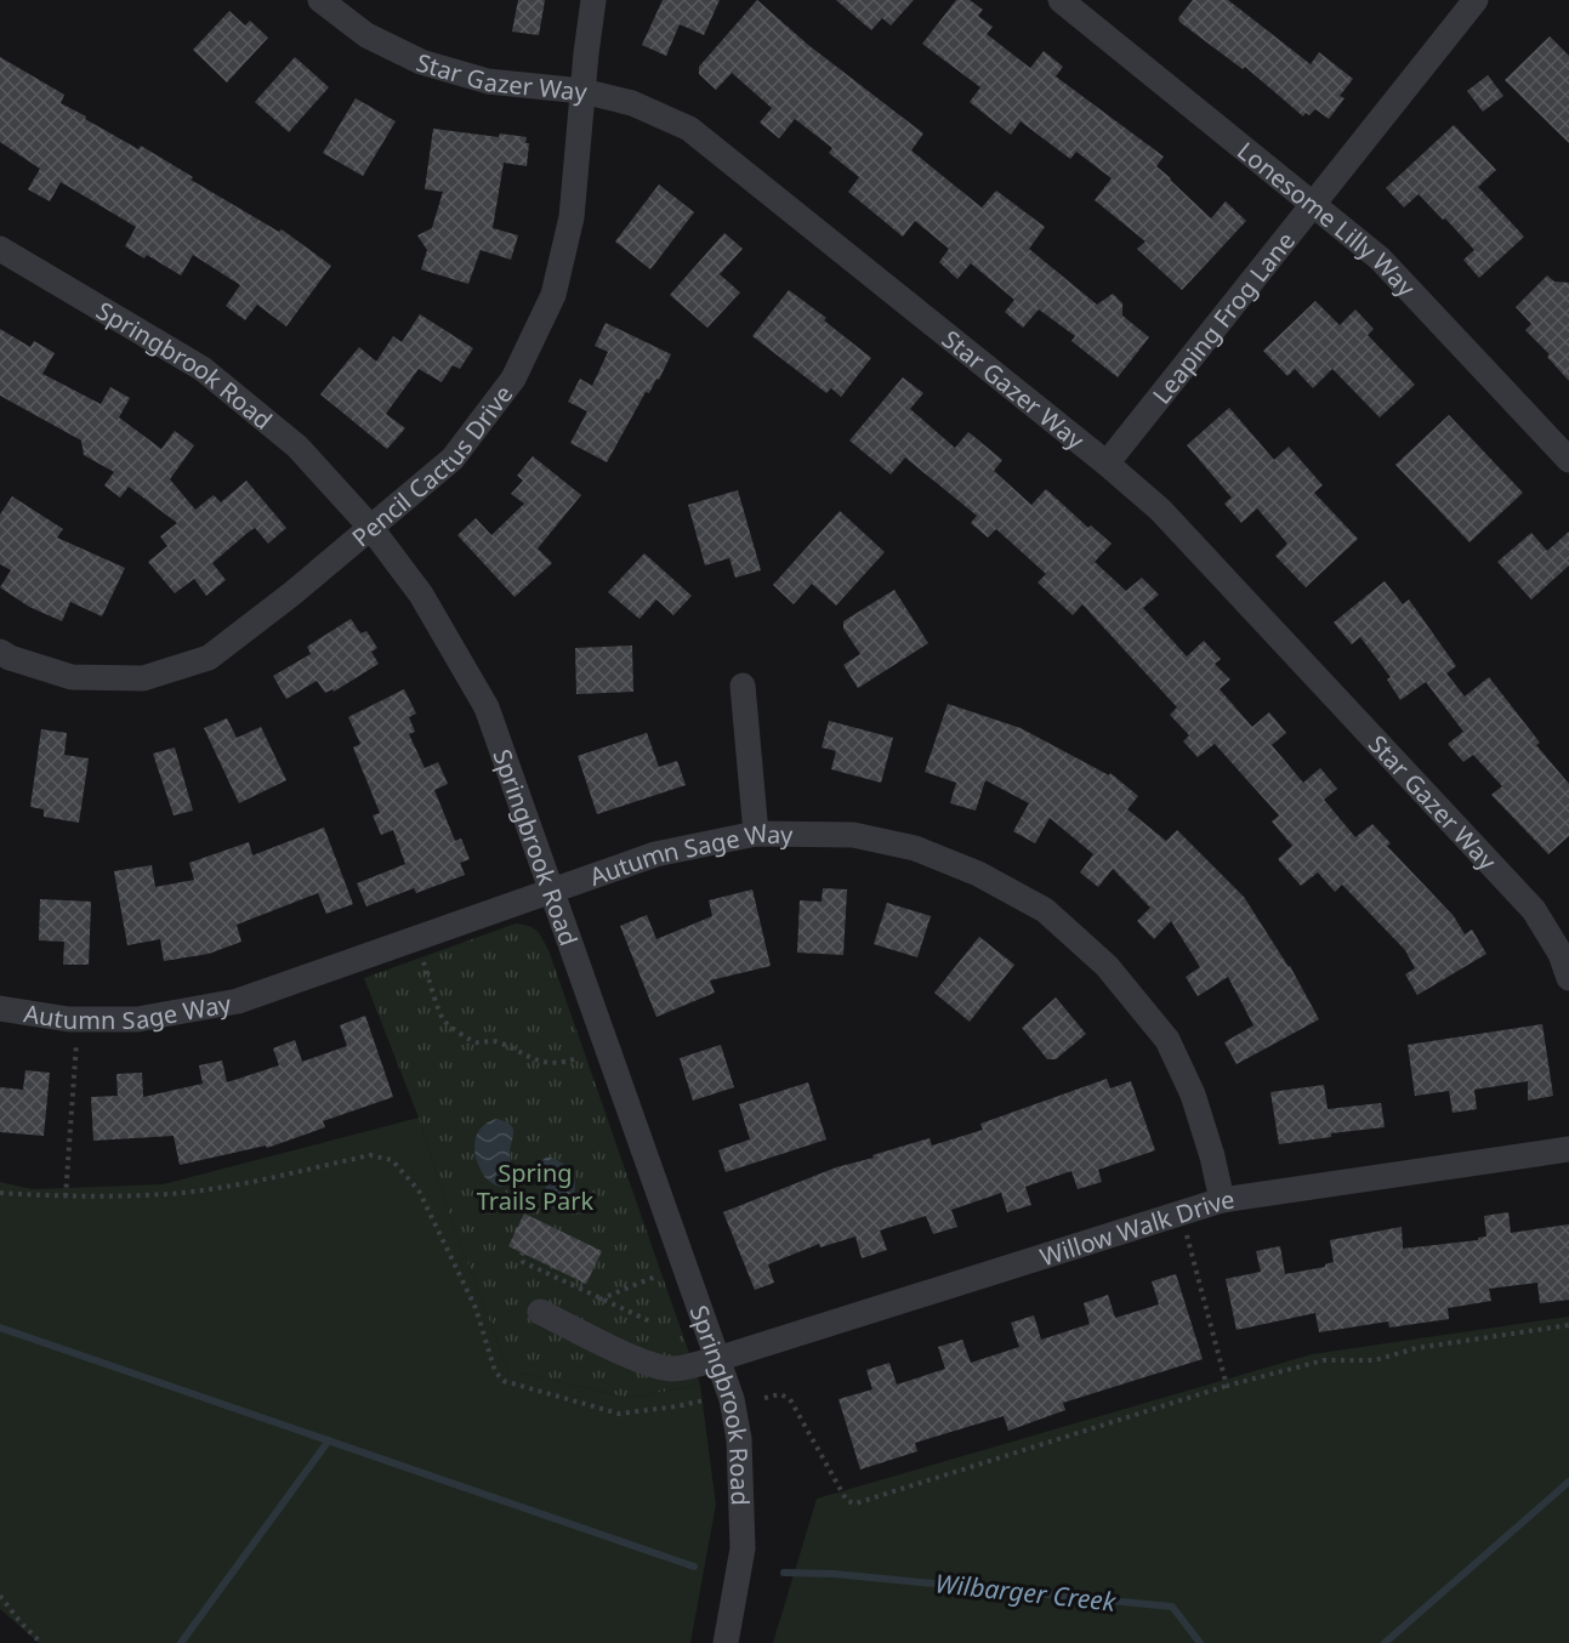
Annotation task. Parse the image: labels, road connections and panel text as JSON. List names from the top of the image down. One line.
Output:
{"streets":{"street":["Star Gazer Way","Lonesome Lilly Way","Leaping Frog Lane","Springbrook Road","Pencil Cactus Drive","Autumn Sage Way","Willow Walk Drive"]},"crossings":[["Star Gazer Way","Leaping Frog Lane"],["Star Gazer Way","Pencil Cactus Drive"],["Lonesome Lilly Way","Leaping Frog Lane"],["Springbrook Road","Pencil Cactus Drive"],["Springbrook Road","Autumn Sage Way"],["Springbrook Road","Willow Walk Drive"],["Autumn Sage Way","Willow Walk Drive"]],"water":["Wilbarger Creek"],"parks":["Spring Trails Park"]}
